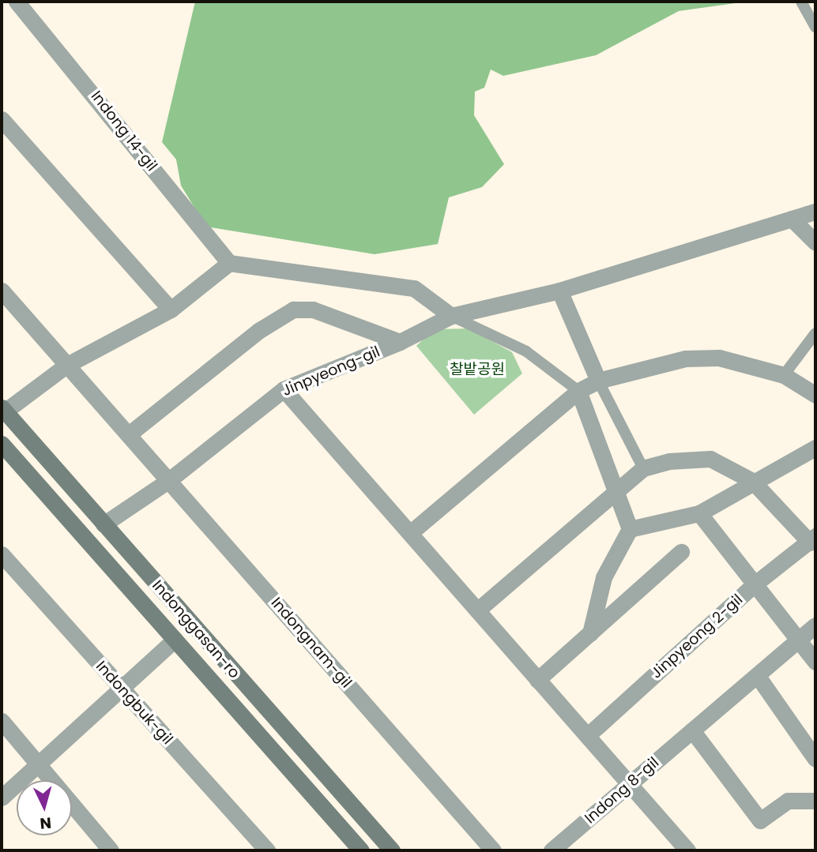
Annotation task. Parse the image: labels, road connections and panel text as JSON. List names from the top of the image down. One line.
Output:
{"streets":{"main road":["Indonggasan-ro"],"street":["Indong 14-gil","Jinpyeong-gil","Jinpyeong 2-gil","Indongnam-gil","Indongbuk-gil","Indong 8-gil"]},"crossings":[["Jinpyeong-gil","Indonggasan-ro"],["Jinpyeong-gil","Indongnam-gil"]],"parks":["찰밭공원"],"north":"bottom"}
